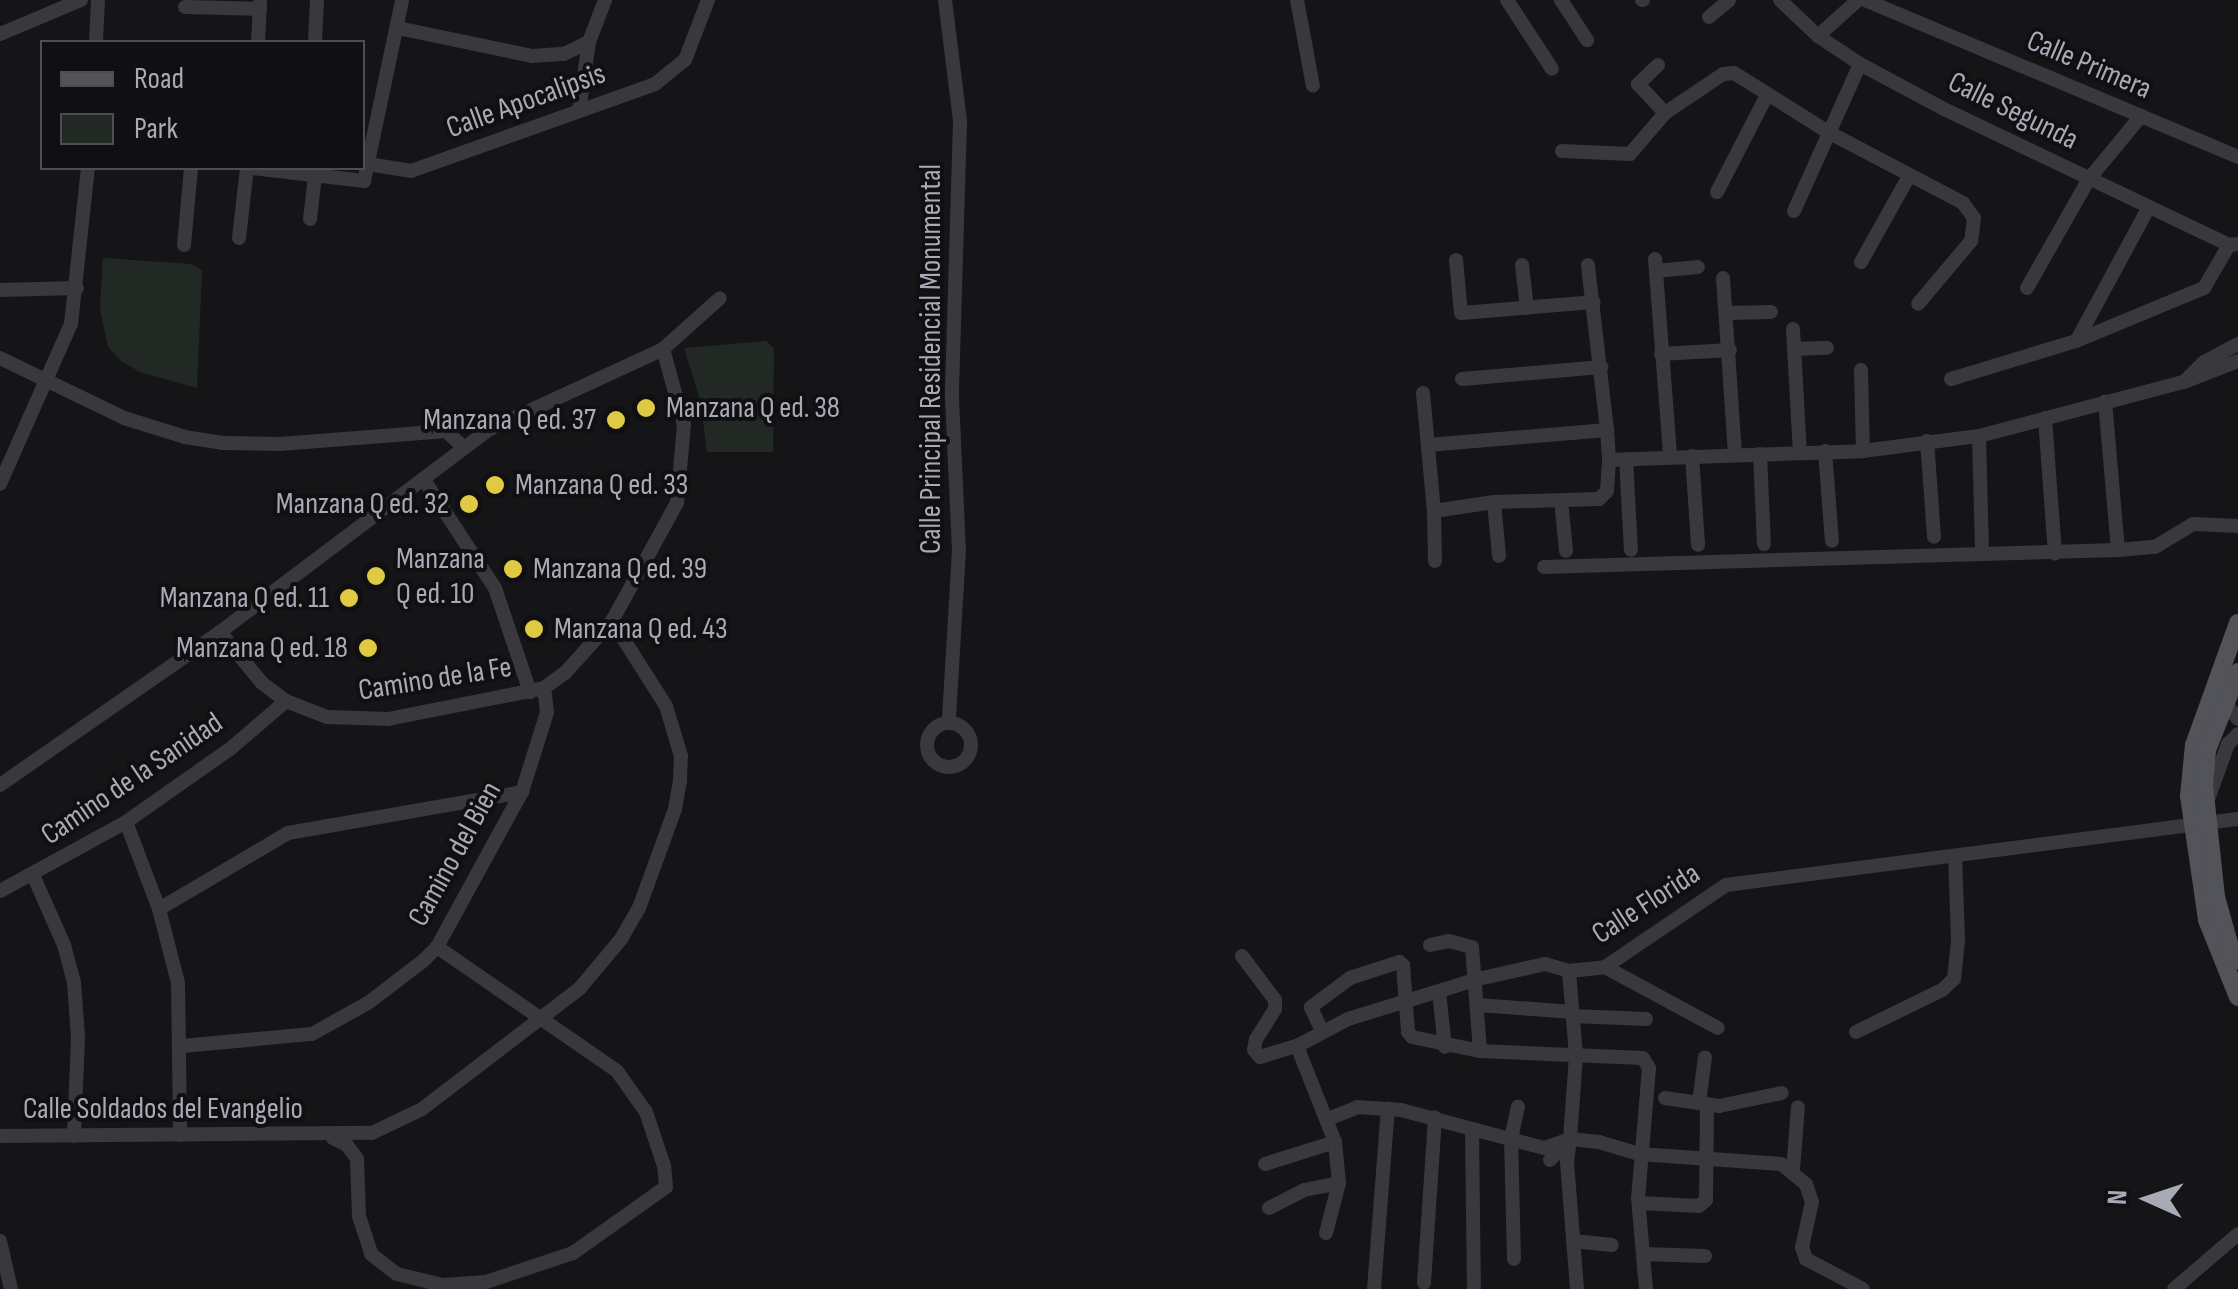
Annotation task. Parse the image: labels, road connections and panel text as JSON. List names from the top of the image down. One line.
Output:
{"streets":{"street":["Calle Primera","Calle Apocalipsis","Calle Segunda","Calle Principal Residencial Monumental","Camino de la Fe","Camino de la Sanidad","Camino del Bien","Calle Florida","Calle Soldados del Evangelio"]},"crossings":[["Camino de la Fe","Camino de la Sanidad"],["Camino de la Fe","Camino del Bien"],["Camino de la Fe","Calle Soldados del Evangelio"]],"places":["Manzana Q ed. 38","Manzana Q ed. 37","Manzana Q ed. 33","Manzana Q ed. 32","Manzana Q ed. 39","Manzana Q ed. 10","Manzana Q ed. 11","Manzana Q ed. 43","Manzana Q ed. 18"],"legend":["Road","Park"],"north":"left"}
